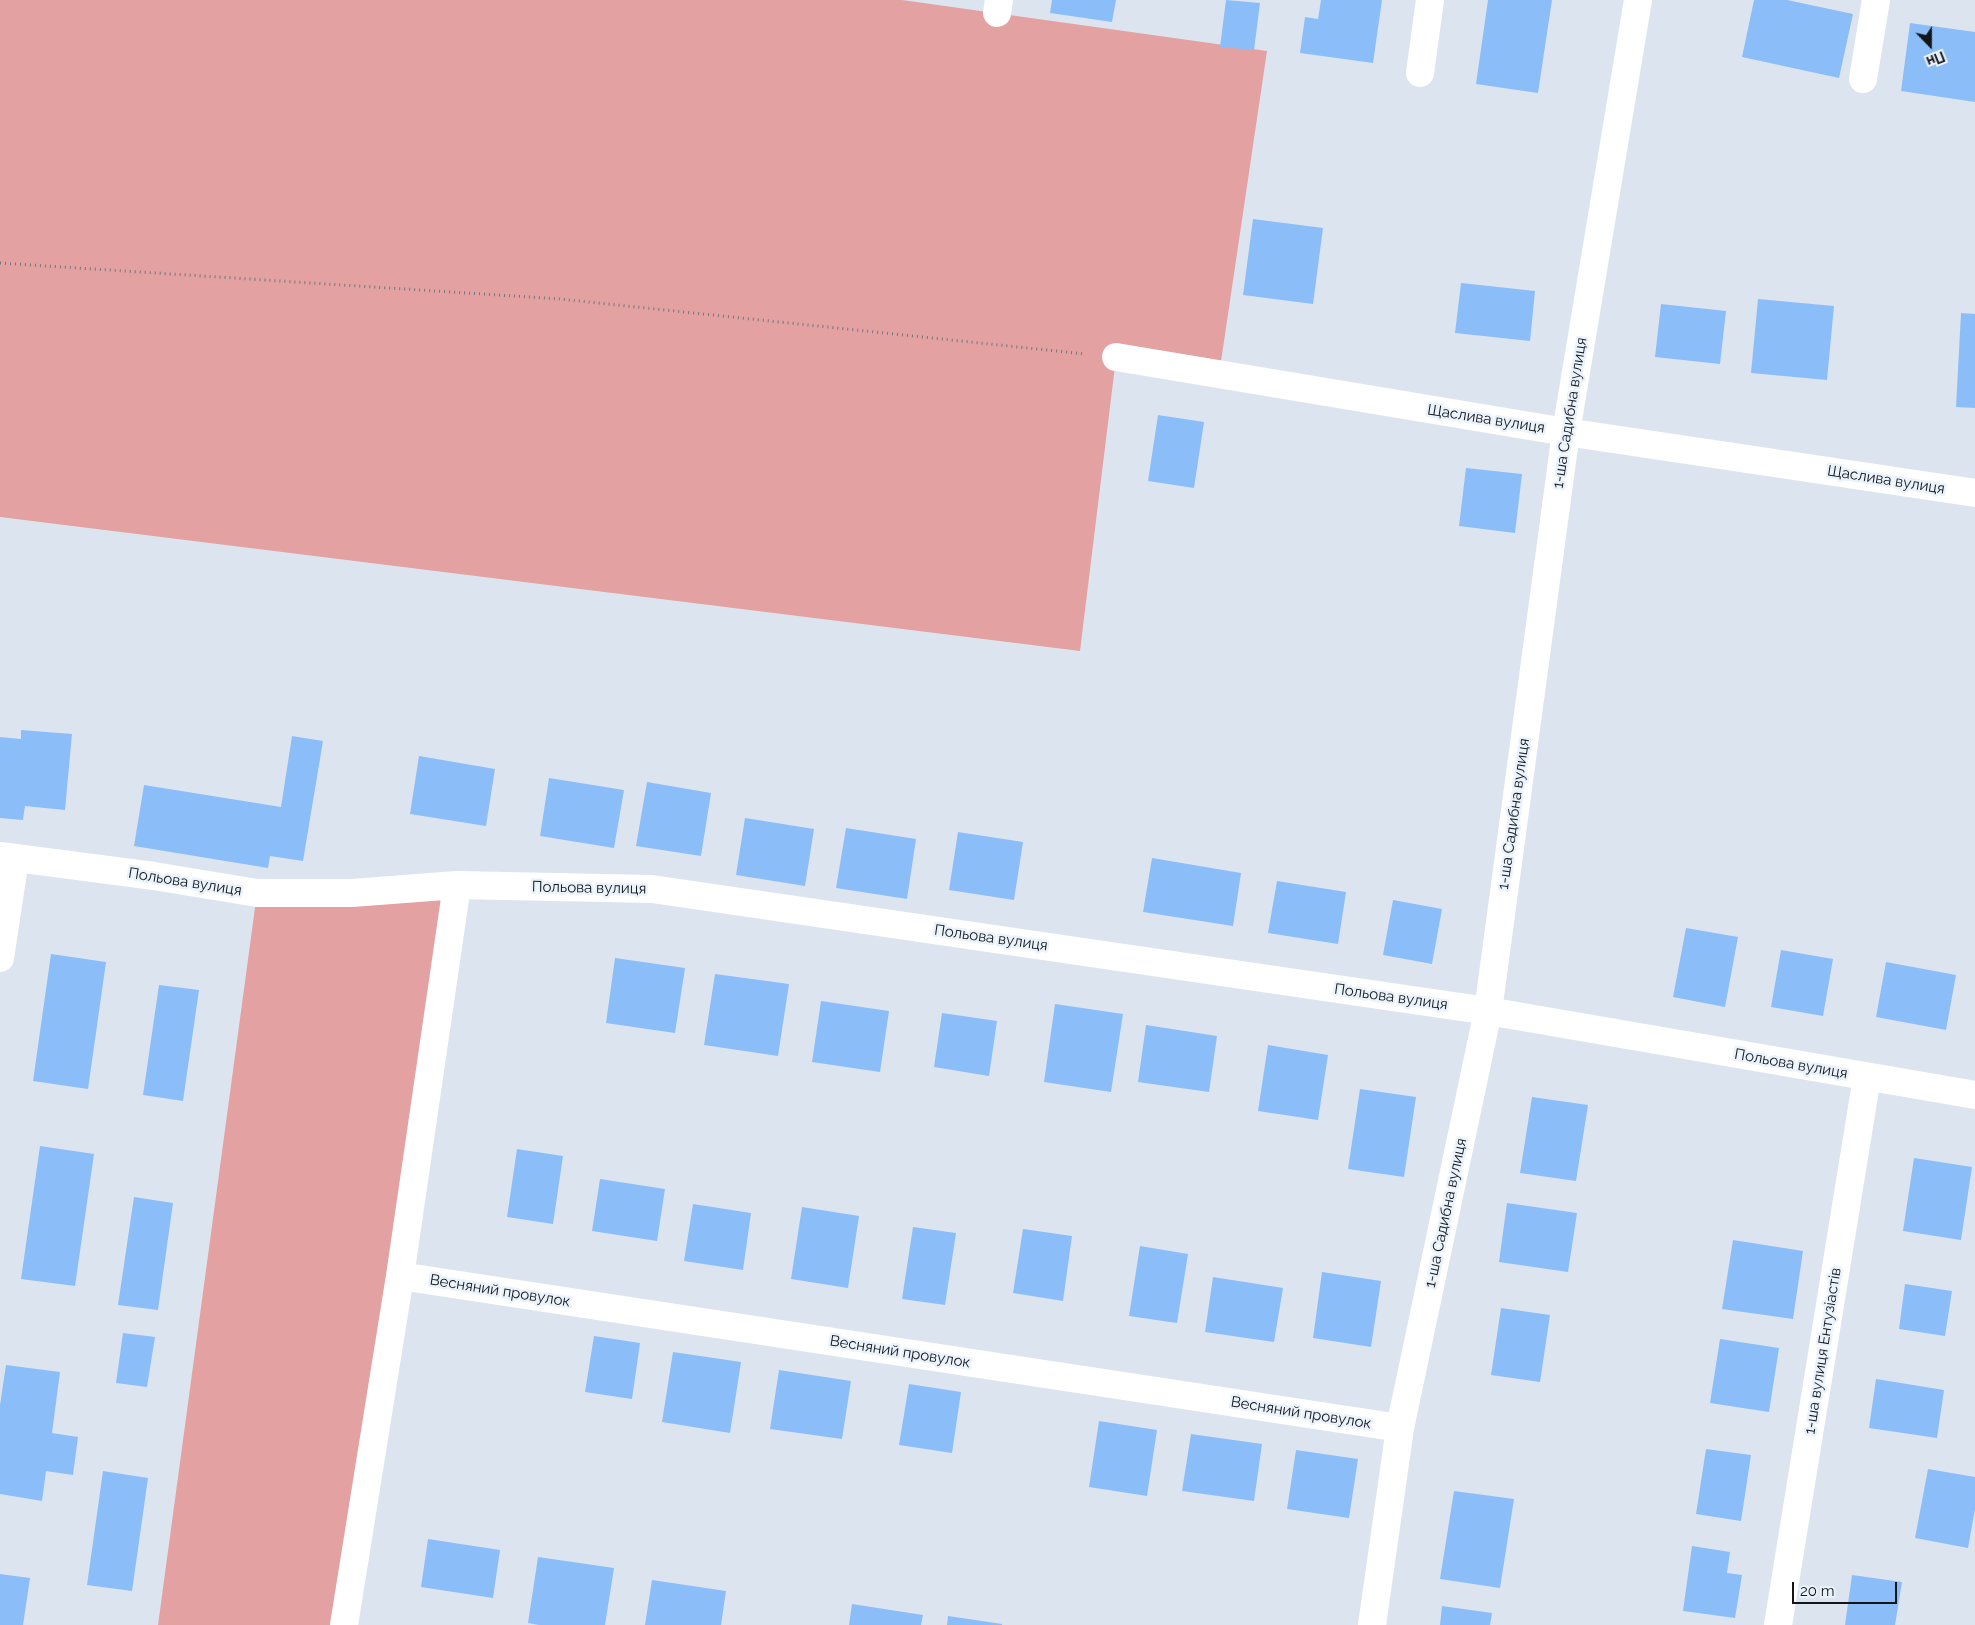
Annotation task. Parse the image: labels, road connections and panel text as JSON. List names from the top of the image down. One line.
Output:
{"streets":{"street":["1-ша Садибна вулиця","Щаслива вулиця","Польова вулиця","Весняний провулок","1-ша вулиця Ентузіастів"]},"crossings":[["1-ша Садибна вулиця","Щаслива вулиця"],["1-ша Садибна вулиця","Польова вулиця"],["1-ша Садибна вулиця","Весняний провулок"],["Польова вулиця","1-ша вулиця Ентузіастів"]],"scale_bar":"20 m","north":"bottom"}
